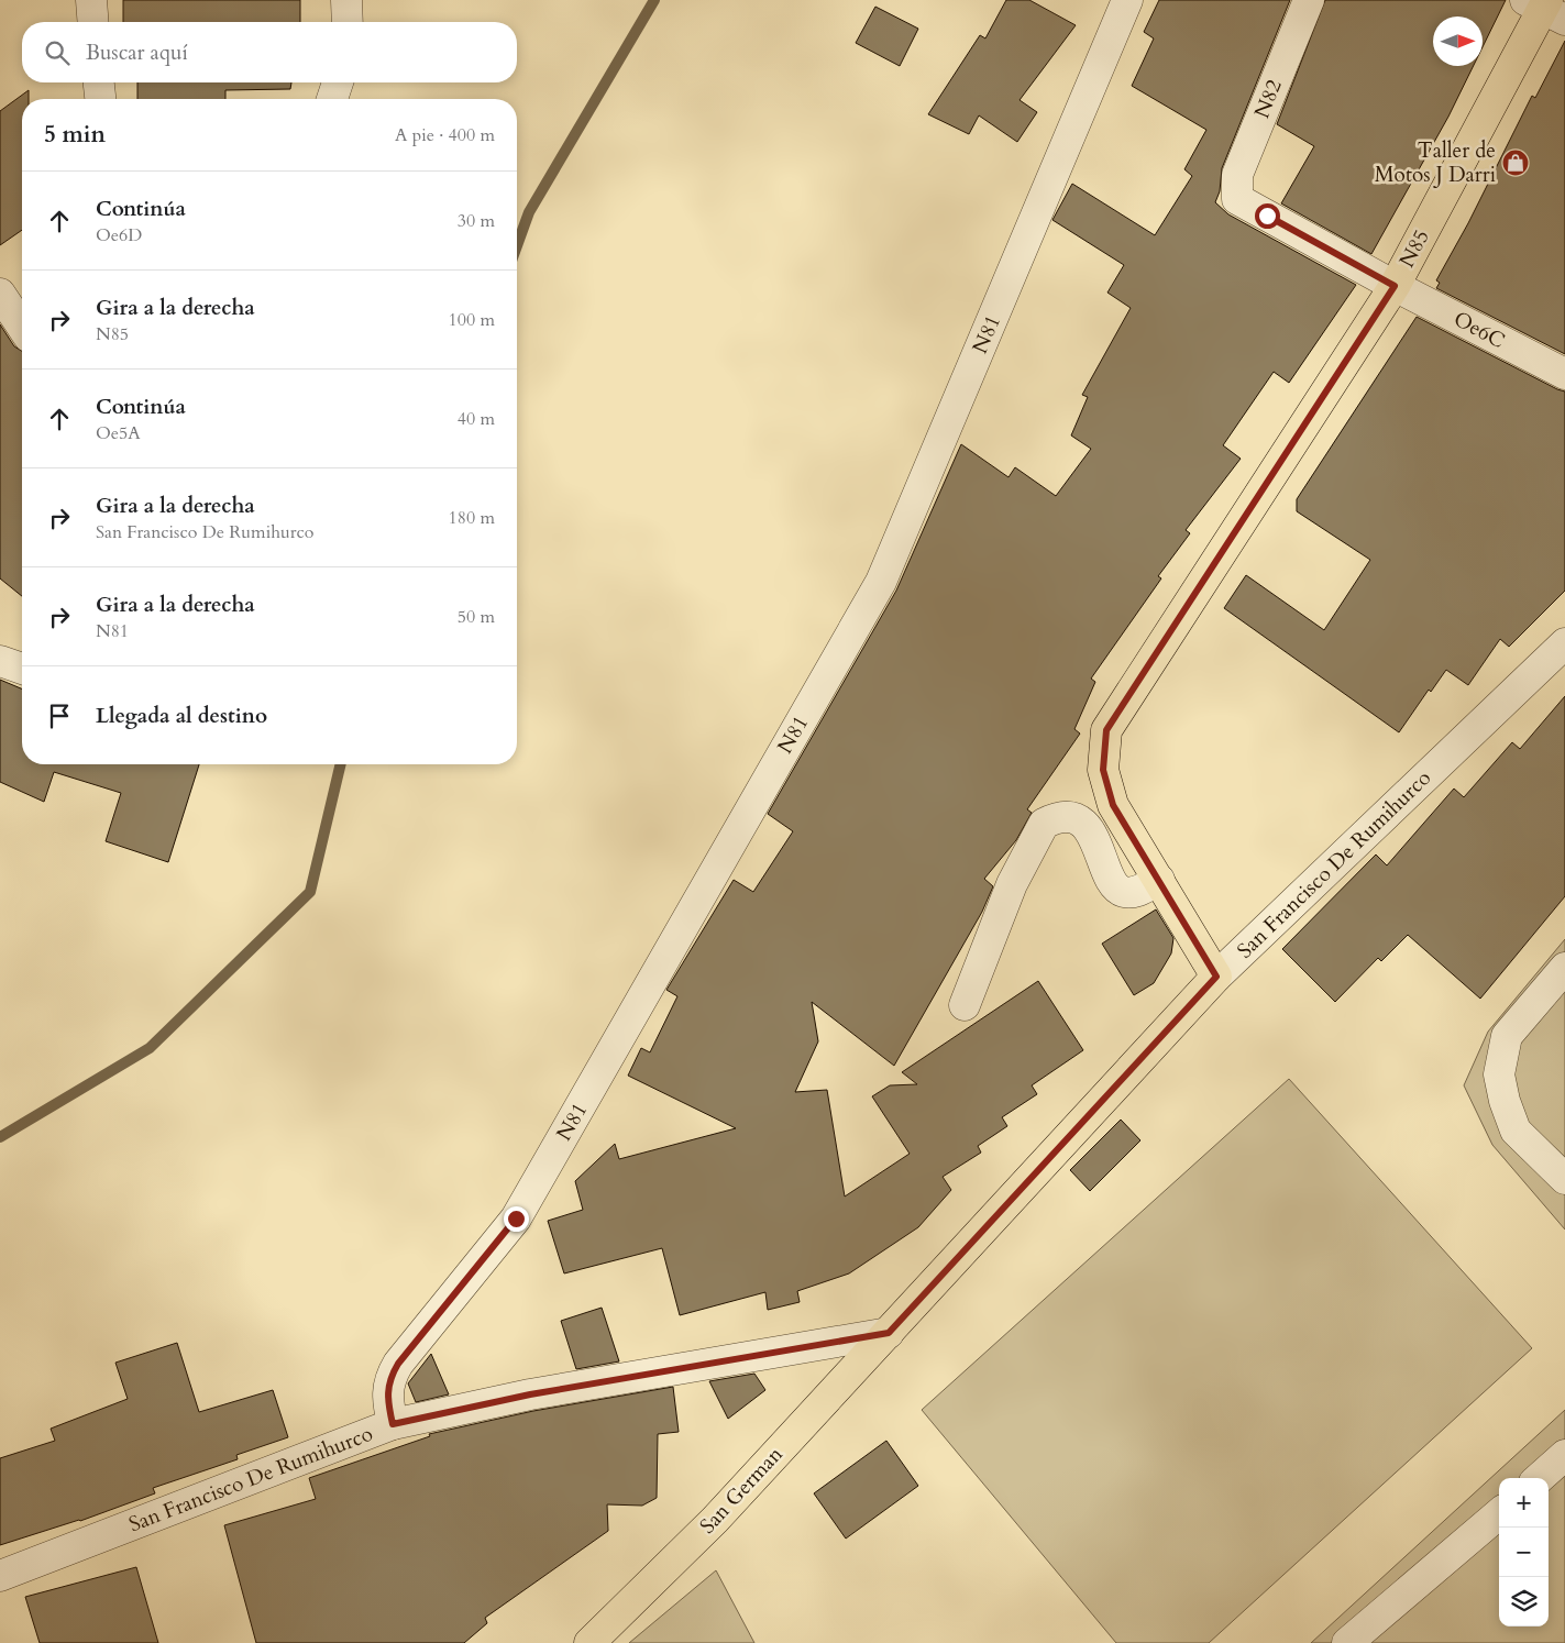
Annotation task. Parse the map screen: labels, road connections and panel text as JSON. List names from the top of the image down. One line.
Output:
{"streets":{"main road":["N85","San Francisco De Rumihurco","San German"],"street":["N82","Oe6C","N81"]},"crossings":[["N82","Oe6C"],["N85","Oe6C"],["N81","San Francisco De Rumihurco"],["San Francisco De Rumihurco","San German"]],"places":{"shop":["Taller de Motos J Darri"]},"north":"right","page":{"search":"Buscar aquí","heading":["5 min","A pie · 400 m"],"list":[["Continúa","Oe6D","30 m"],["Gira a la derecha","N85","100 m"],["Continúa","Oe5A","40 m"],["Gira a la derecha","San Francisco De Rumihurco","180 m"],["Gira a la derecha","N81","50 m"],"Llegada al destino"],"map_buttons":["+","−"]}}
